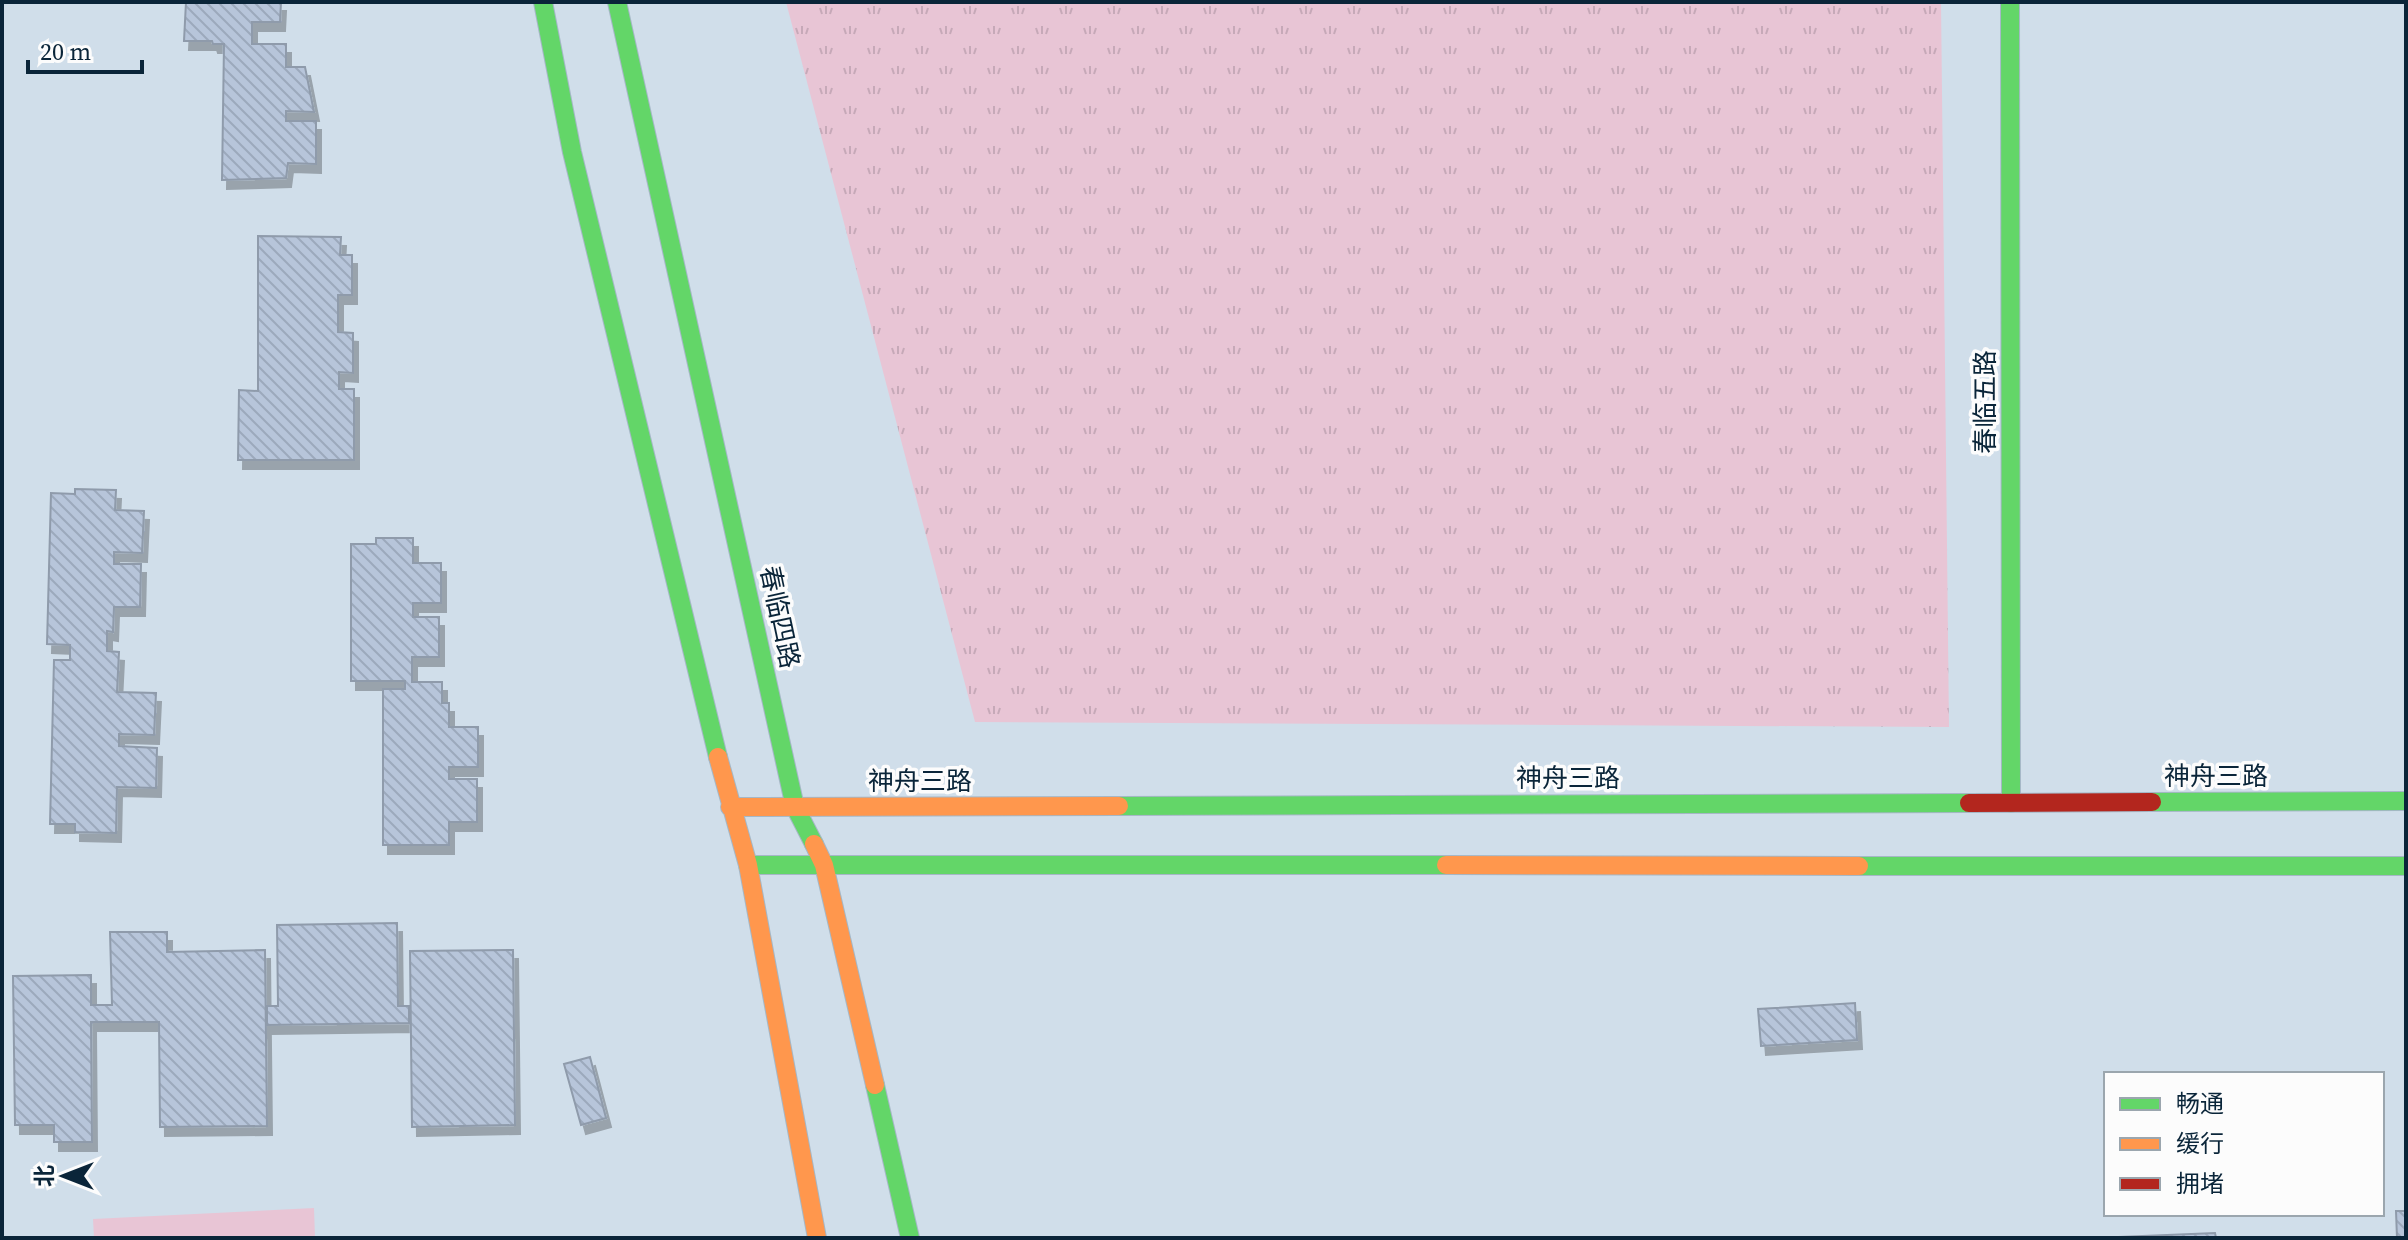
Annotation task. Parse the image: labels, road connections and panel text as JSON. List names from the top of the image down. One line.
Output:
{"streets":{"street":["春临五路","春临四路","神舟三路"]},"crossings":[["春临五路","神舟三路"],["春临四路","神舟三路"]],"legend":["畅通","缓行","拥堵"],"scale_bar":"20 m","north":"left"}
